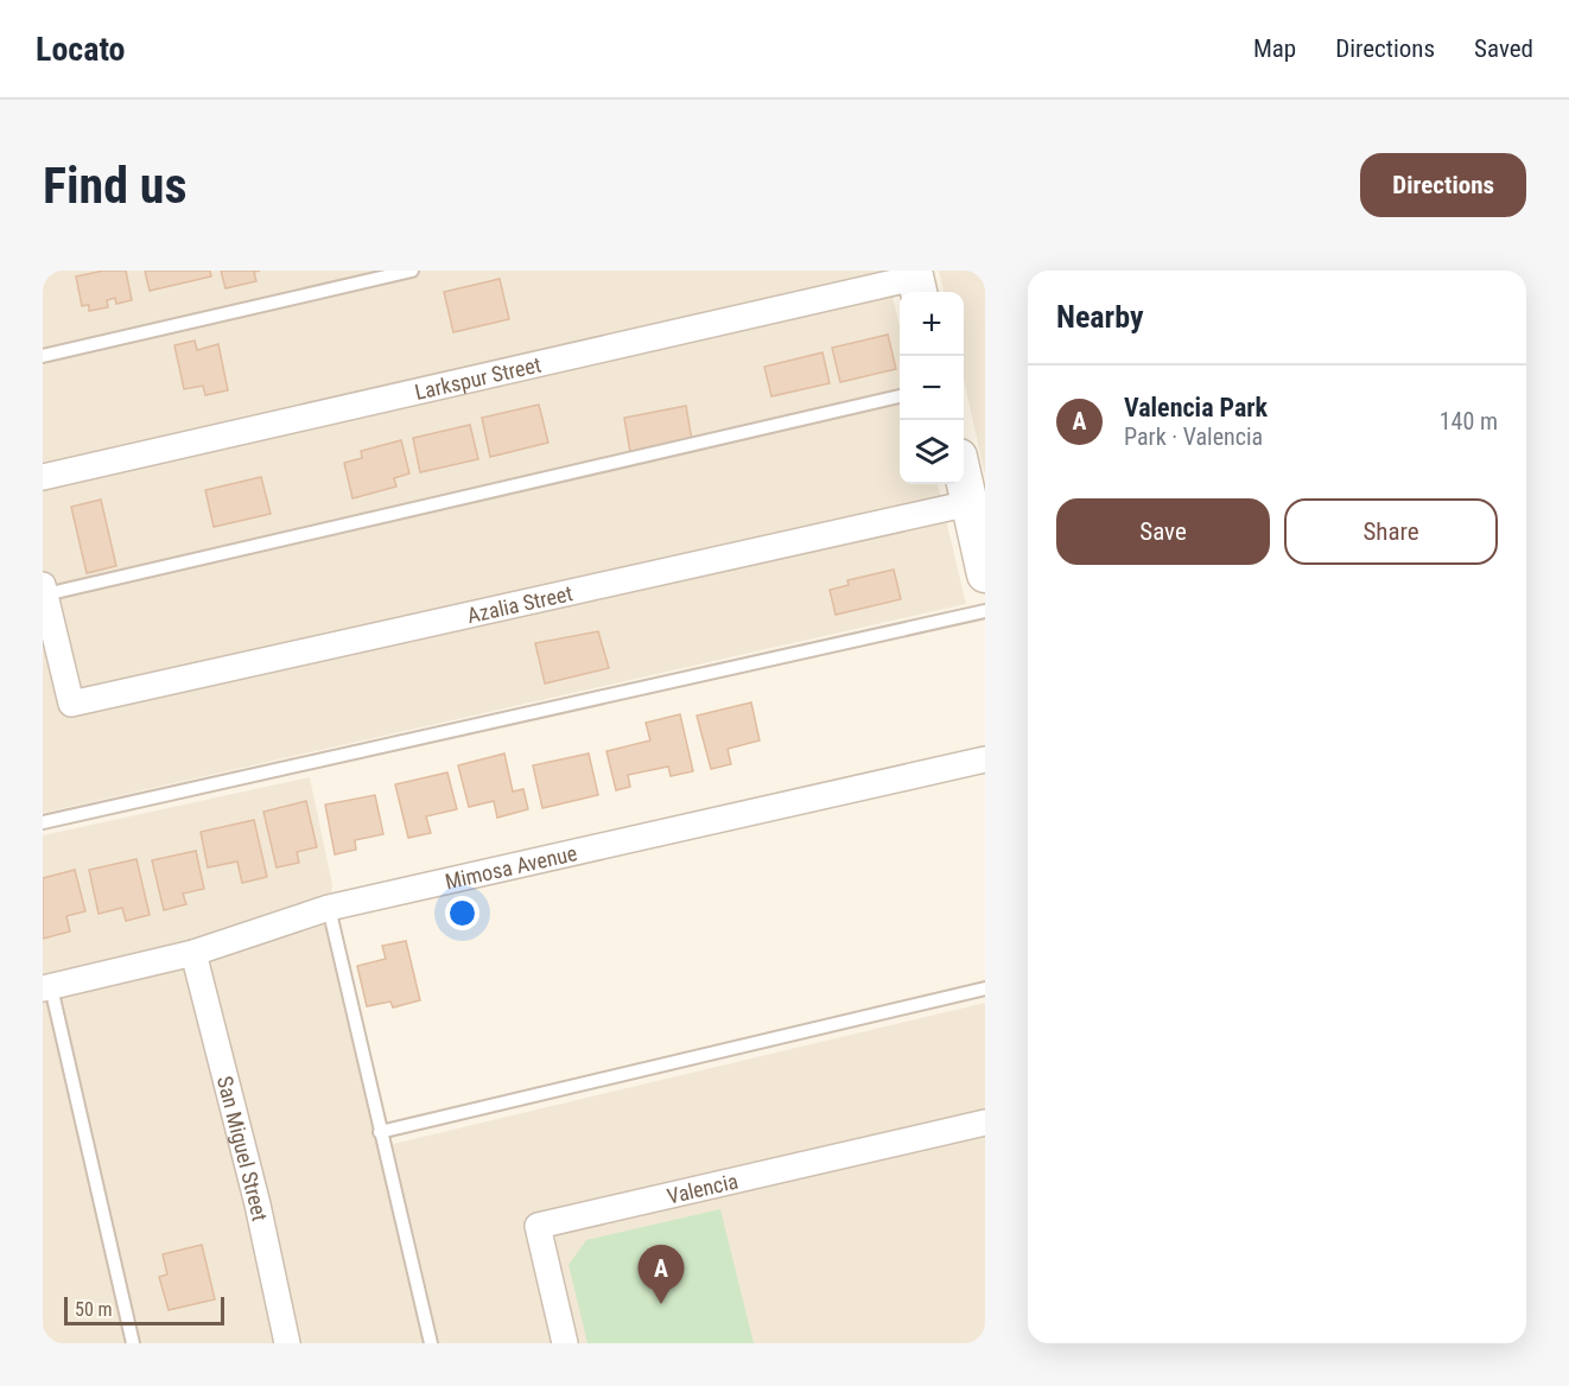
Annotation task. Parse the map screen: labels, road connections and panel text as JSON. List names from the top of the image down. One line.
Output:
{"streets":{"street":["Larkspur Street","Azalia Street","Mimosa Avenue","San Miguel Street","Valencia"]},"crossings":[["Mimosa Avenue","San Miguel Street"]],"scale_bar":"50 m","page":{"header":"Locato","nav":["Map","Directions","Saved"],"buttons":["Directions",["Save","Share"]],"title":"Find us","heading":"Nearby","map_buttons":["+","−"],"list":[{"mark":"A","name":"Valencia Park","note":"Park · Valencia","value":"140 m"}],"pins":"A","scale":"50 m"}}
